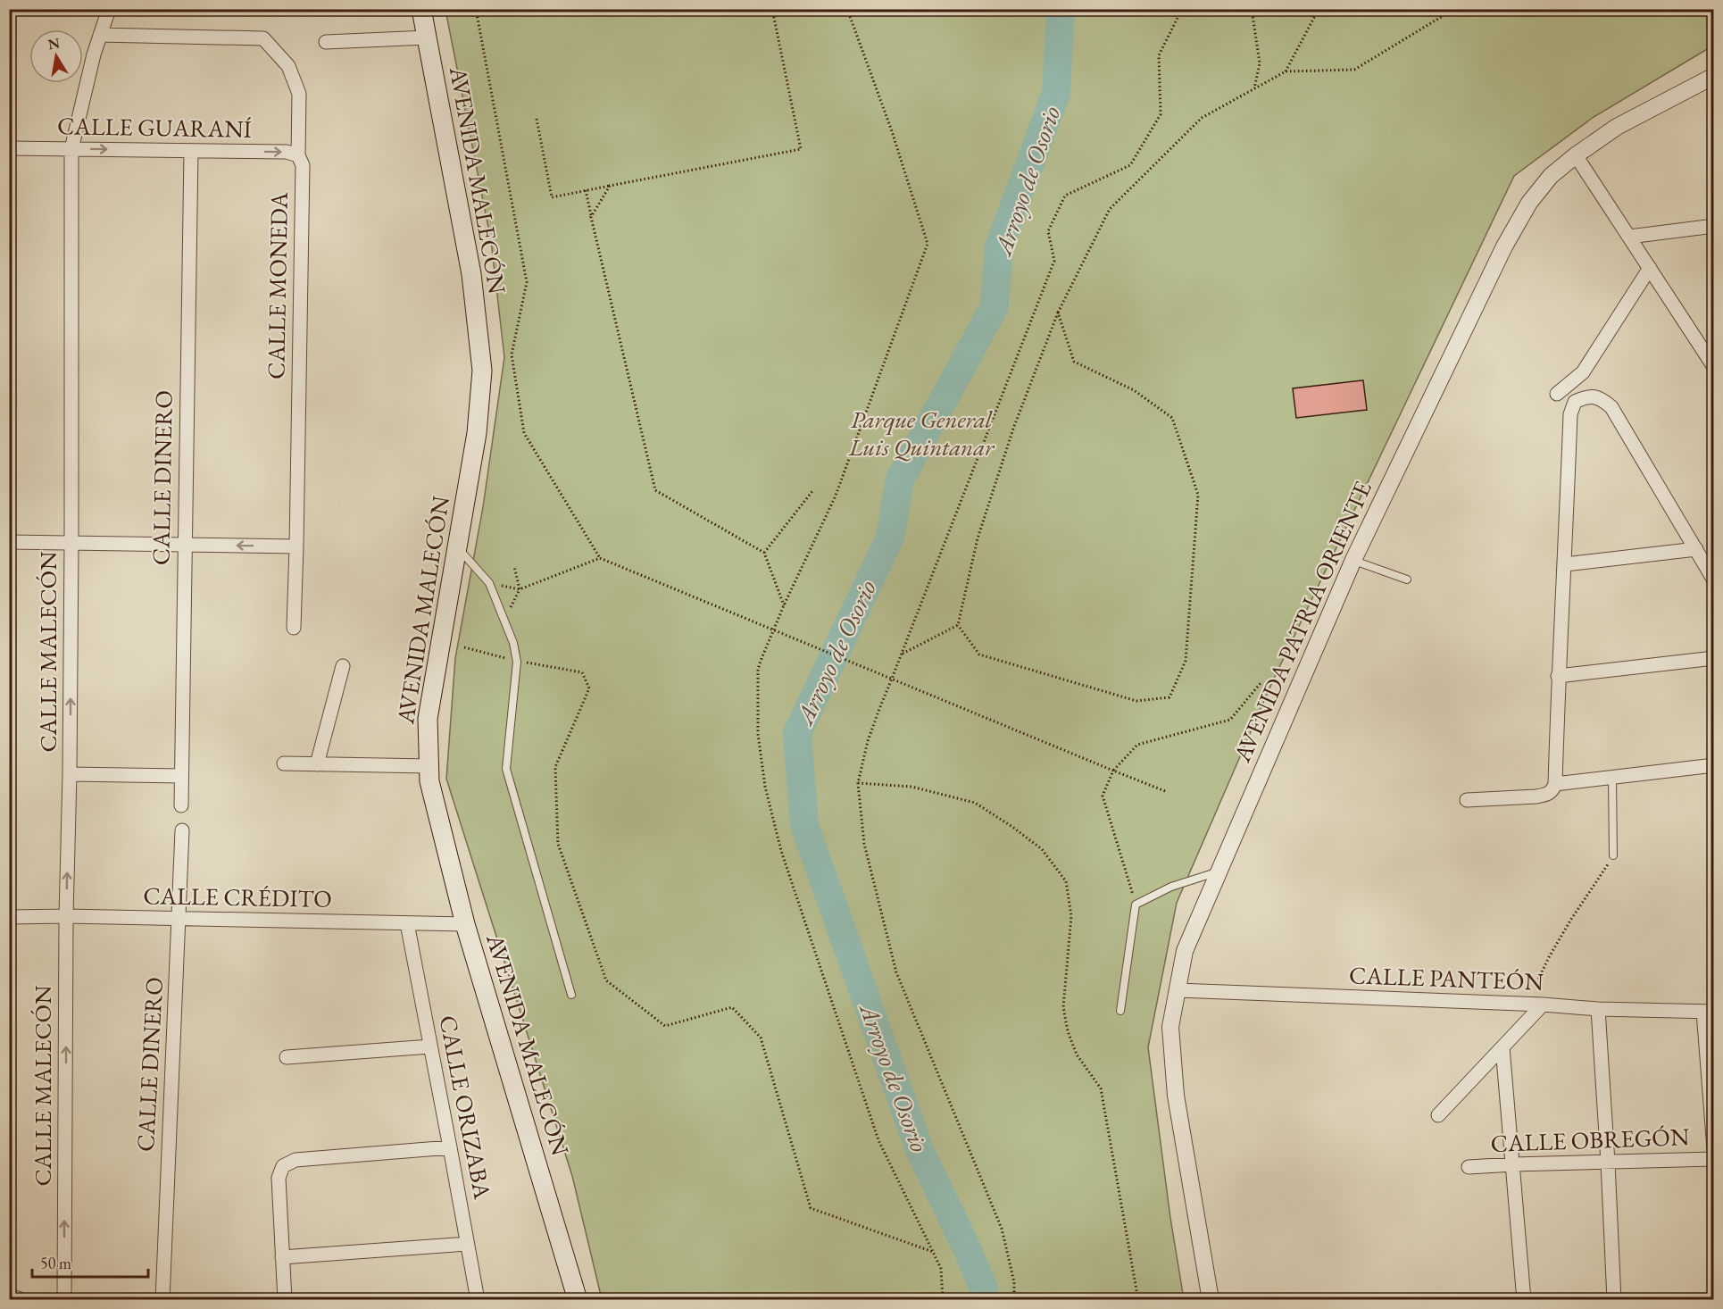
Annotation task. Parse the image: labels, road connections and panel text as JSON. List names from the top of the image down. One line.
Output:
{"streets":{"main road":["AVENIDA MALECÓN"],"street":["CALLE GUARANÍ","CALLE MONEDA","CALLE DINERO","AVENIDA PATRIA ORIENTE","CALLE MALECÓN","CALLE CRÉDITO","CALLE PANTEÓN","CALLE ORIZABA","CALLE OBREGÓN"]},"crossings":[["CALLE GUARANÍ","CALLE MONEDA"],["CALLE GUARANÍ","CALLE DINERO"],["CALLE GUARANÍ","CALLE MALECÓN"],["AVENIDA MALECÓN","CALLE CRÉDITO"],["CALLE MONEDA","CALLE MALECÓN"],["CALLE DINERO","CALLE CRÉDITO"],["AVENIDA PATRIA ORIENTE","CALLE PANTEÓN"],["CALLE MALECÓN","CALLE CRÉDITO"],["CALLE CRÉDITO","CALLE ORIZABA"]],"one_way":["CALLE GUARANÍ","CALLE MALECÓN"],"water":["Arroyo de Osorio"],"parks":["Parque General Luis Quintanar"],"scale_bar":"50 m","north":"top"}
